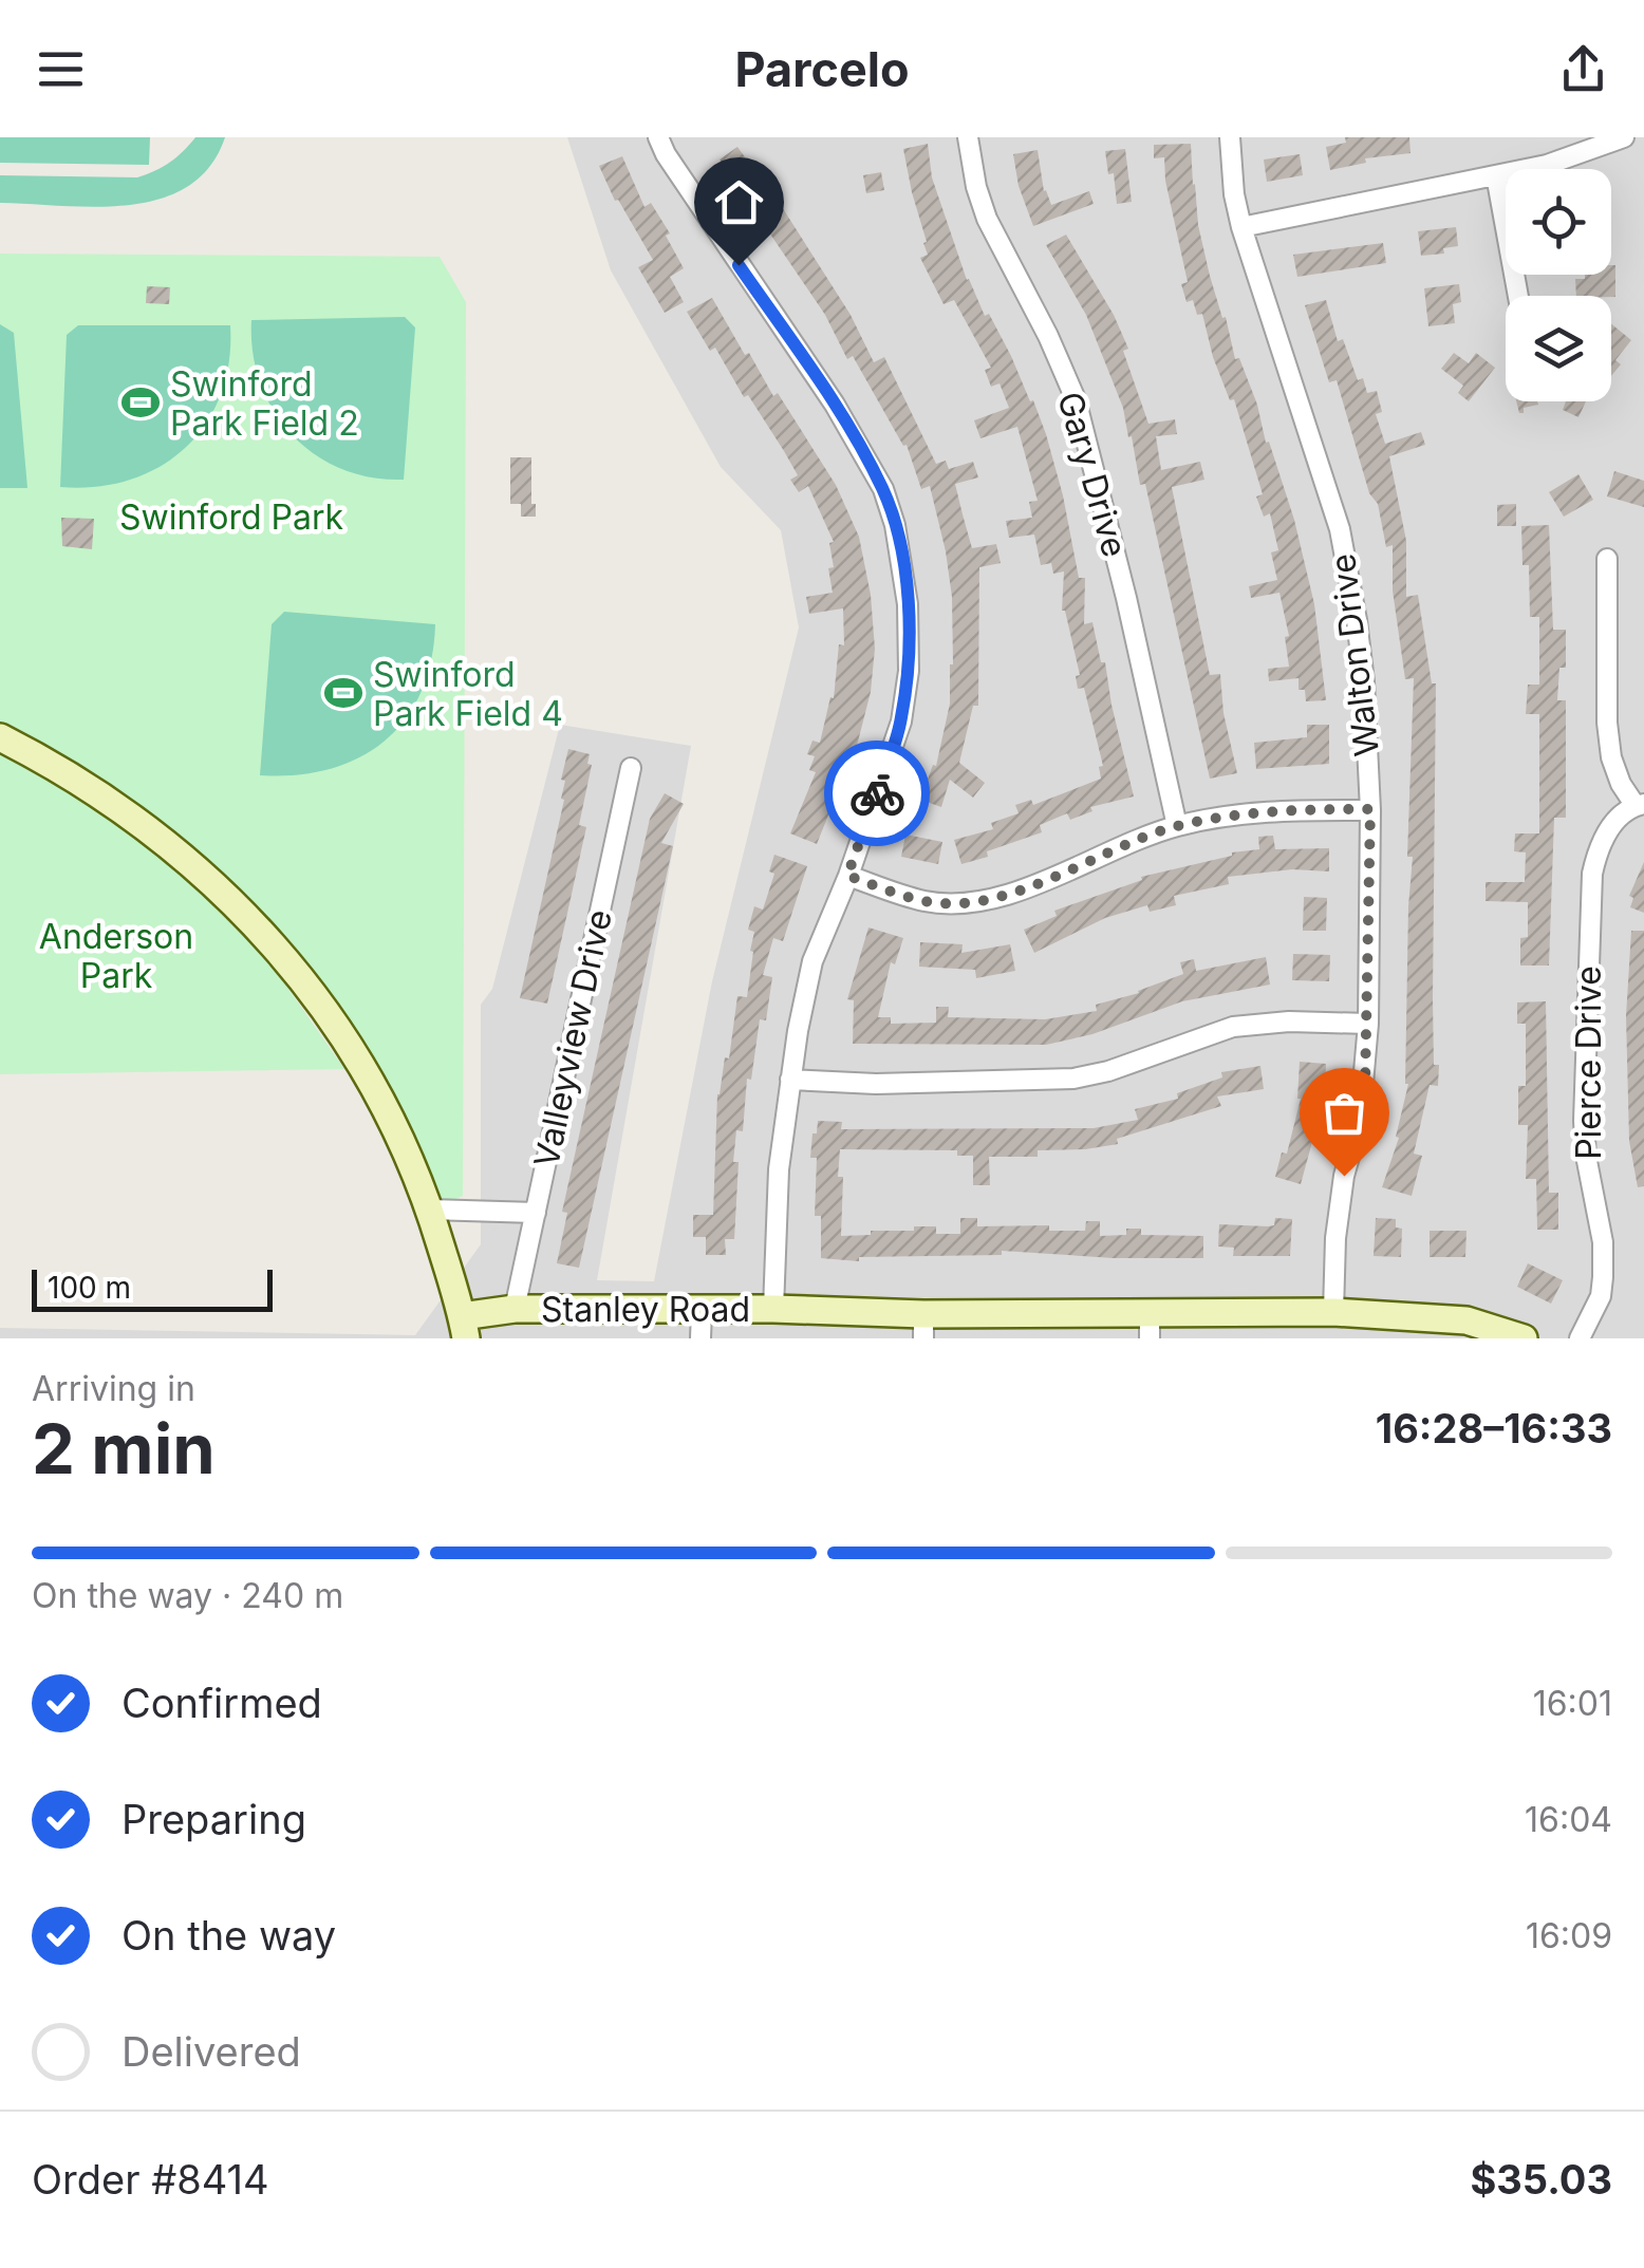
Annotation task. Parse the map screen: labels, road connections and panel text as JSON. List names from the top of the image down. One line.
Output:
{"streets":{"street":["Gary Drive","Walton Drive","Valleyview Drive","Pierce Drive","Stanley Road"]},"crossings":[["Walton Drive","Stanley Road"],["Valleyview Drive","Stanley Road"]],"parks":["Swinford Park","Anderson Park"],"places":{"sports":["Swinford Park Field 2","Swinford Park Field 4"]},"scale_bar":"100 m","page":{"header":"Parcelo","scale":"100 m","heading":["2 min","Arriving in","16:28–16:33"],"panel":["Order #8414","$35.03"],"bar":"On the way · 240 m","list":[["Confirmed","16:01"],["Preparing","16:04"],["On the way","16:09"],"Delivered"]}}
